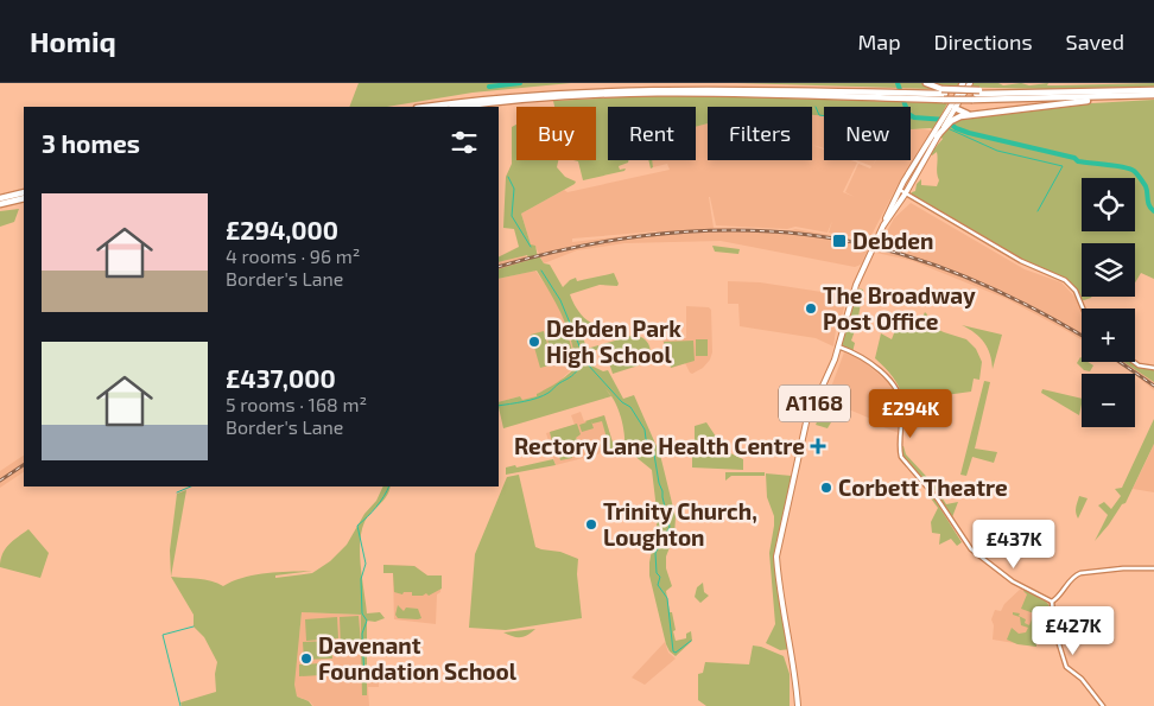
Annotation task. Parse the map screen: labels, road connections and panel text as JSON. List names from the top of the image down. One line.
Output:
{"streets":{"main road":["A1168"]},"places":{"transit":["Debden"],"other":["The Broadway Post Office","Debden Park High School","Corbett Theatre","Trinity Church, Loughton","Davenant Foundation School"],"health":["Rectory Lane Health Centre"]},"page":{"header":"Homiq","nav":["Map","Directions","Saved"],"chip":["Buy","Rent","Filters","New"],"heading":"3 homes","map_buttons":["+","−"],"list":[{"name":"£294,000","note":"4 rooms · 96 m² · Border's Lane"},{"name":"£437,000","note":"5 rooms · 168 m² · Border's Lane"}],"price":["£294K","£437K","£427K"]}}
